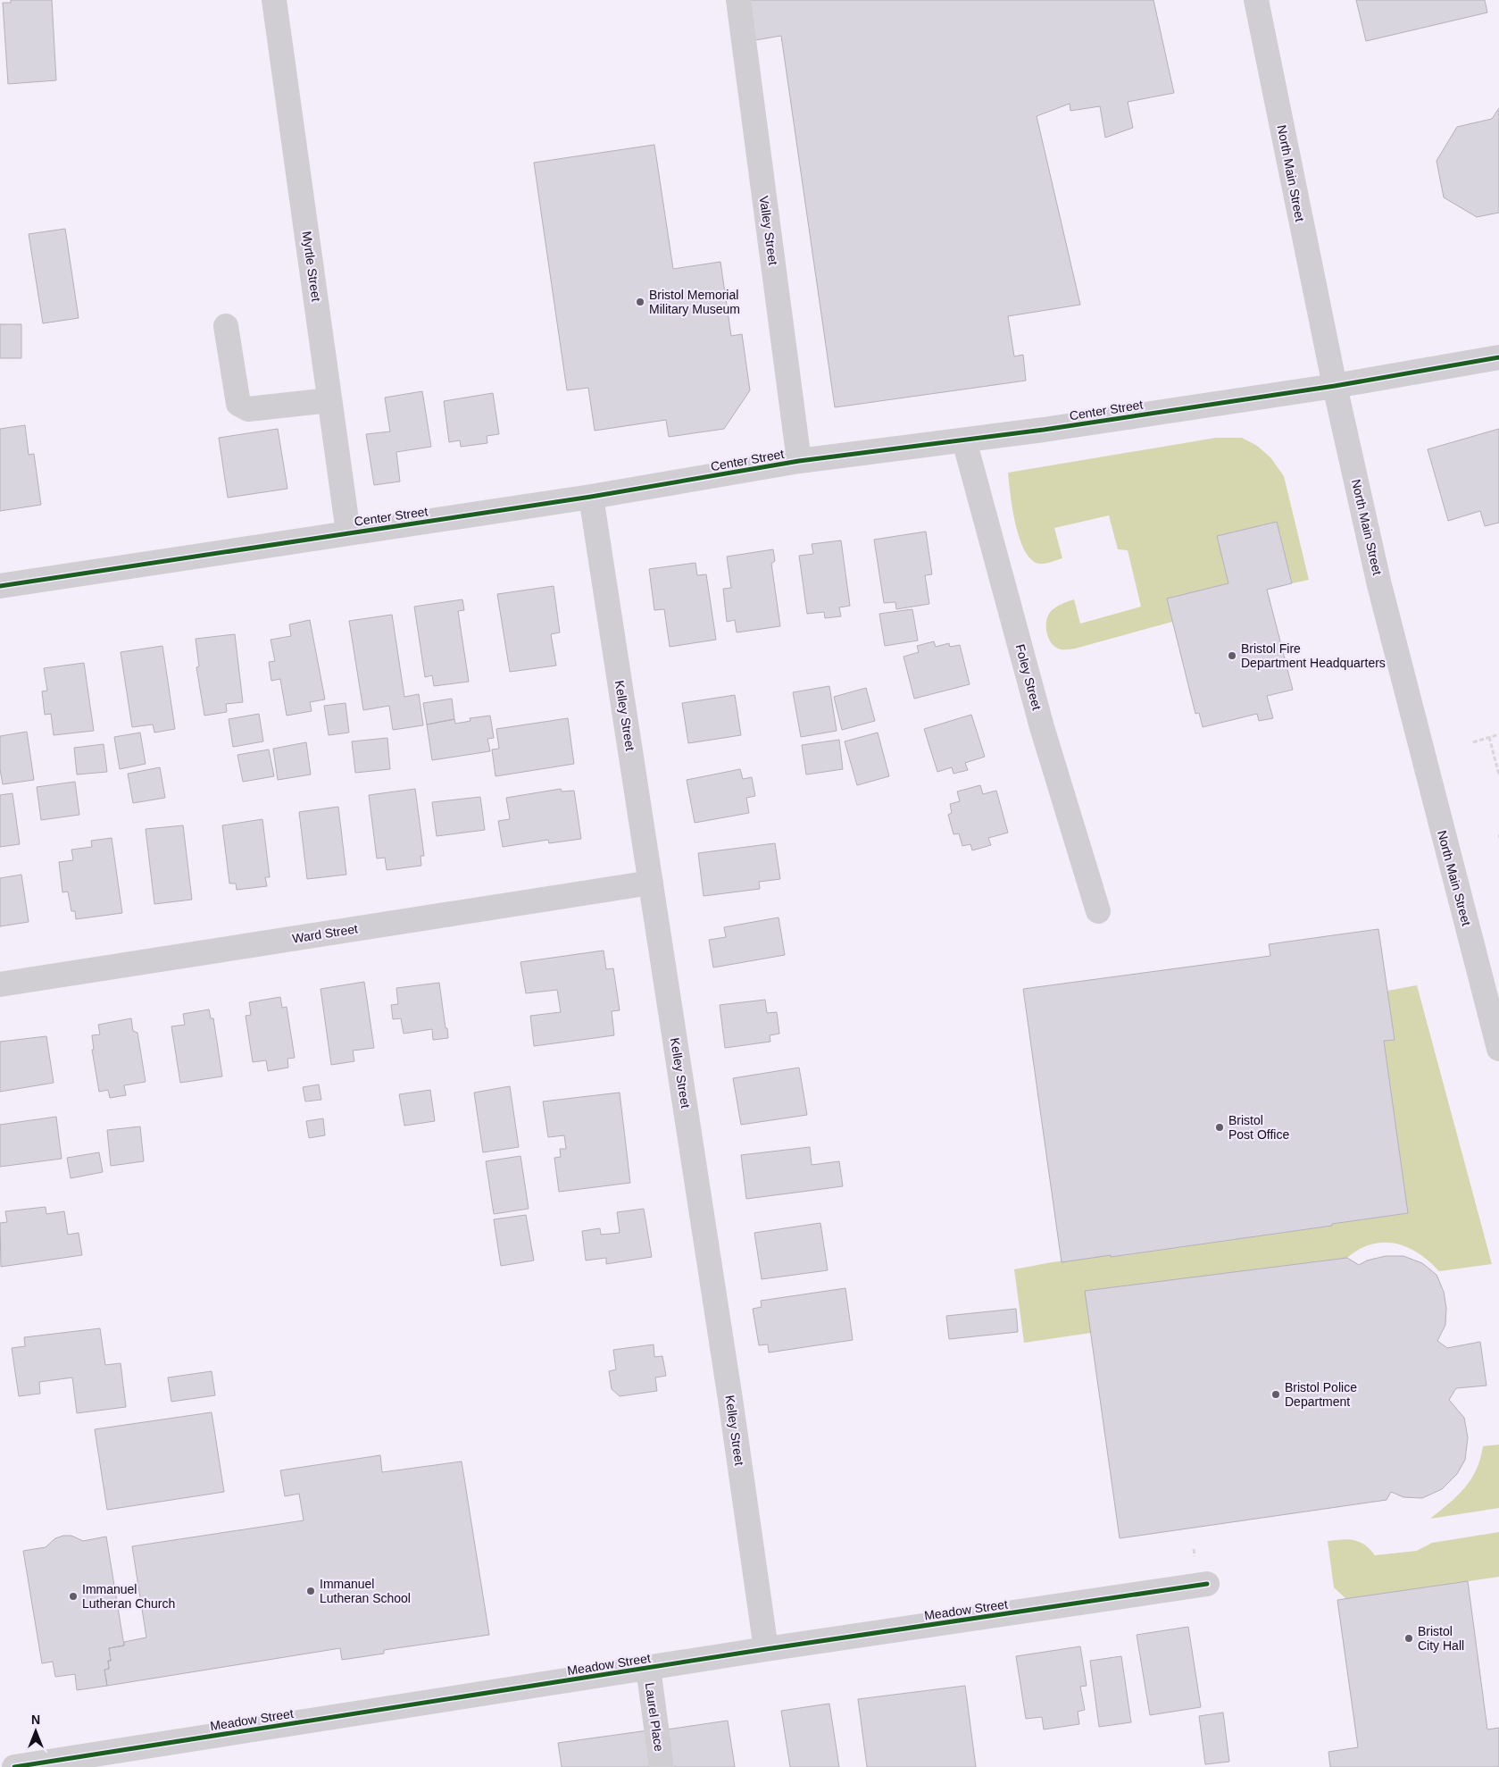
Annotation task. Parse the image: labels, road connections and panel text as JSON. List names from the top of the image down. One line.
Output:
{"streets":{"street":["North Main Street","Valley Street","Myrtle Street","Center Street","Foley Street","Kelley Street","Ward Street","Meadow Street","Laurel Place"]},"crossings":[["North Main Street","Center Street"],["Valley Street","Center Street"],["Myrtle Street","Center Street"],["Center Street","Foley Street"],["Center Street","Kelley Street"],["Kelley Street","Ward Street"],["Kelley Street","Meadow Street"],["Meadow Street","Laurel Place"]],"places":["Bristol Memorial Military Museum","Bristol Fire Department Headquarters","Bristol Post Office","Bristol Police Department","Immanuel Lutheran School","Immanuel Lutheran Church","Bristol City Hall"],"north":"top"}
